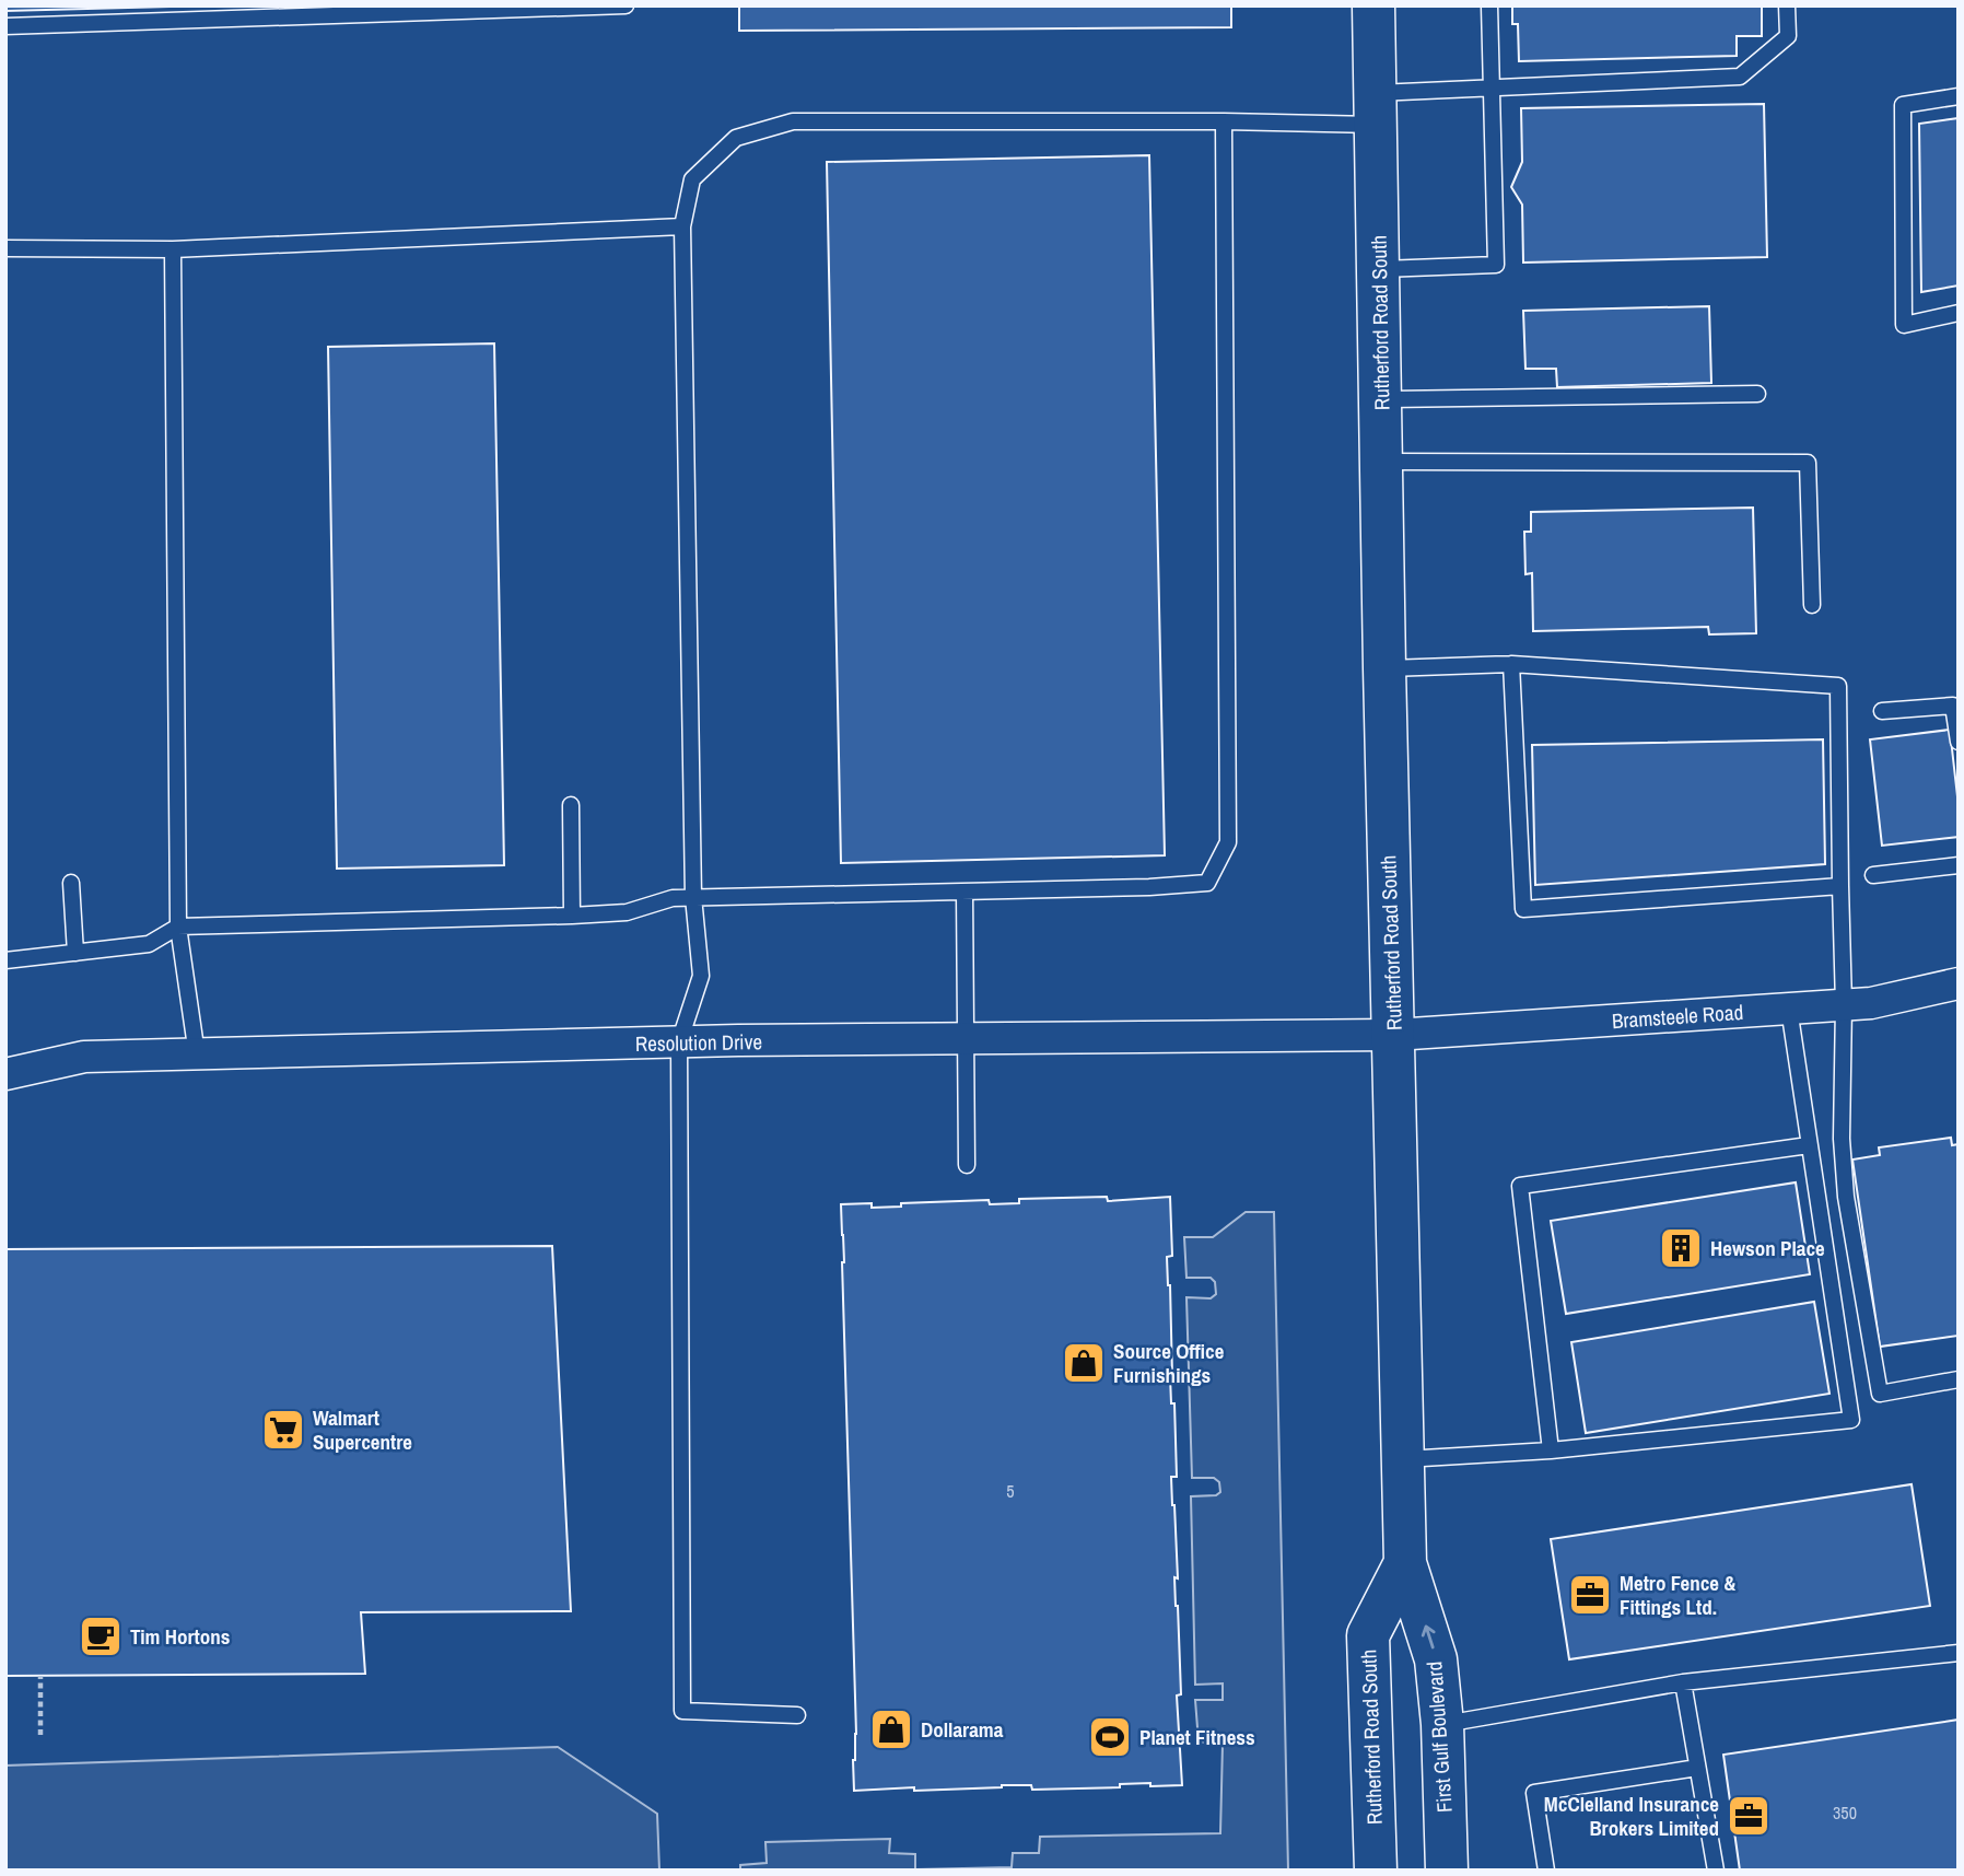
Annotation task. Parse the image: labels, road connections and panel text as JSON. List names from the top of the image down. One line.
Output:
{"streets":{"street":["Rutherford Road South","Bramsteele Road","Resolution Drive","First Gulf Boulevard"]},"crossings":[["Rutherford Road South","Bramsteele Road"],["Rutherford Road South","Resolution Drive"],["Rutherford Road South","First Gulf Boulevard"],["Bramsteele Road","Resolution Drive"]],"one_way":["First Gulf Boulevard"],"places":{"building":["Hewson Place"],"shop":["Source Office Furnishings","Dollarama"],"supermarket":["Walmart Supercentre"],"office":["Metro Fence & Fittings Ltd.","McClelland Insurance Brokers Limited"],"cafe":["Tim Hortons"],"sports":["Planet Fitness"]},"house_numbers":["5","350"]}
